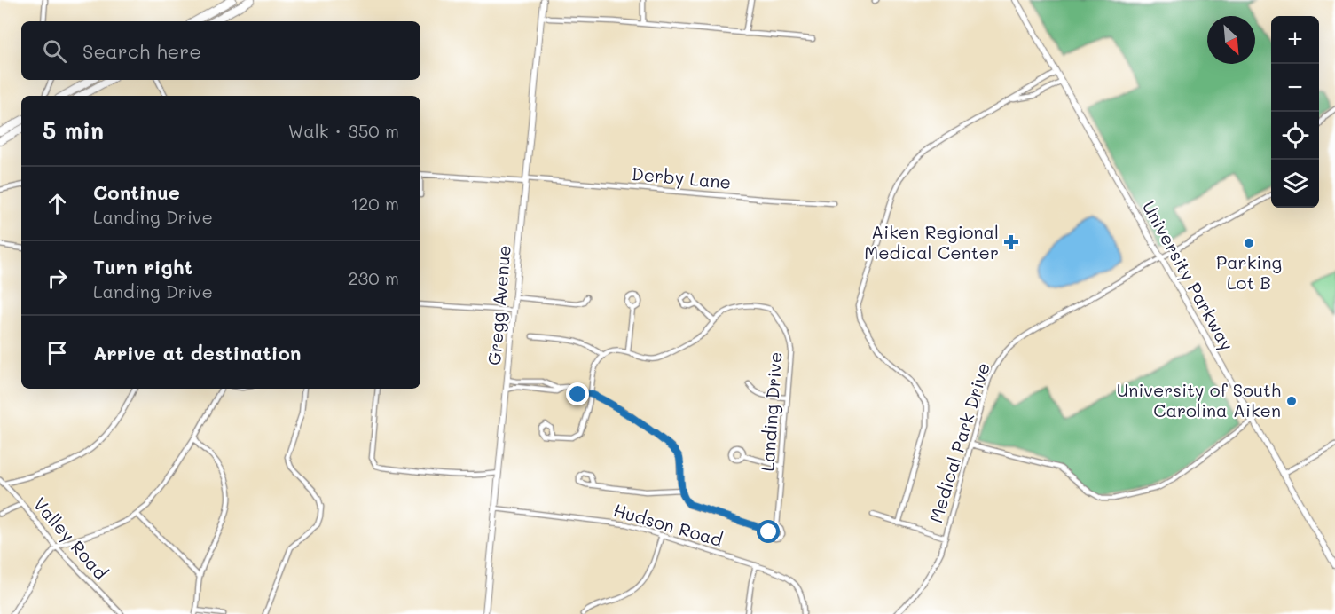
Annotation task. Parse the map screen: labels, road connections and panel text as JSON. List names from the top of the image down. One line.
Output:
{"streets":{"street":["Derby Lane","University Parkway","Gregg Avenue","Landing Drive","Medical Park Drive","Hudson Road","Valley Road"]},"crossings":[["Derby Lane","Gregg Avenue"],["University Parkway","Medical Park Drive"],["Gregg Avenue","Hudson Road"]],"places":{"health":["Aiken Regional Medical Center"],"other":["Parking Lot B","University of South Carolina Aiken"]},"north":"bottom right","page":{"map_buttons":["+","−"],"search":"Search here","heading":["5 min","Walk · 350 m"],"list":[["Continue","Landing Drive","120 m"],["Turn right","Landing Drive","230 m"],"Arrive at destination"]}}
